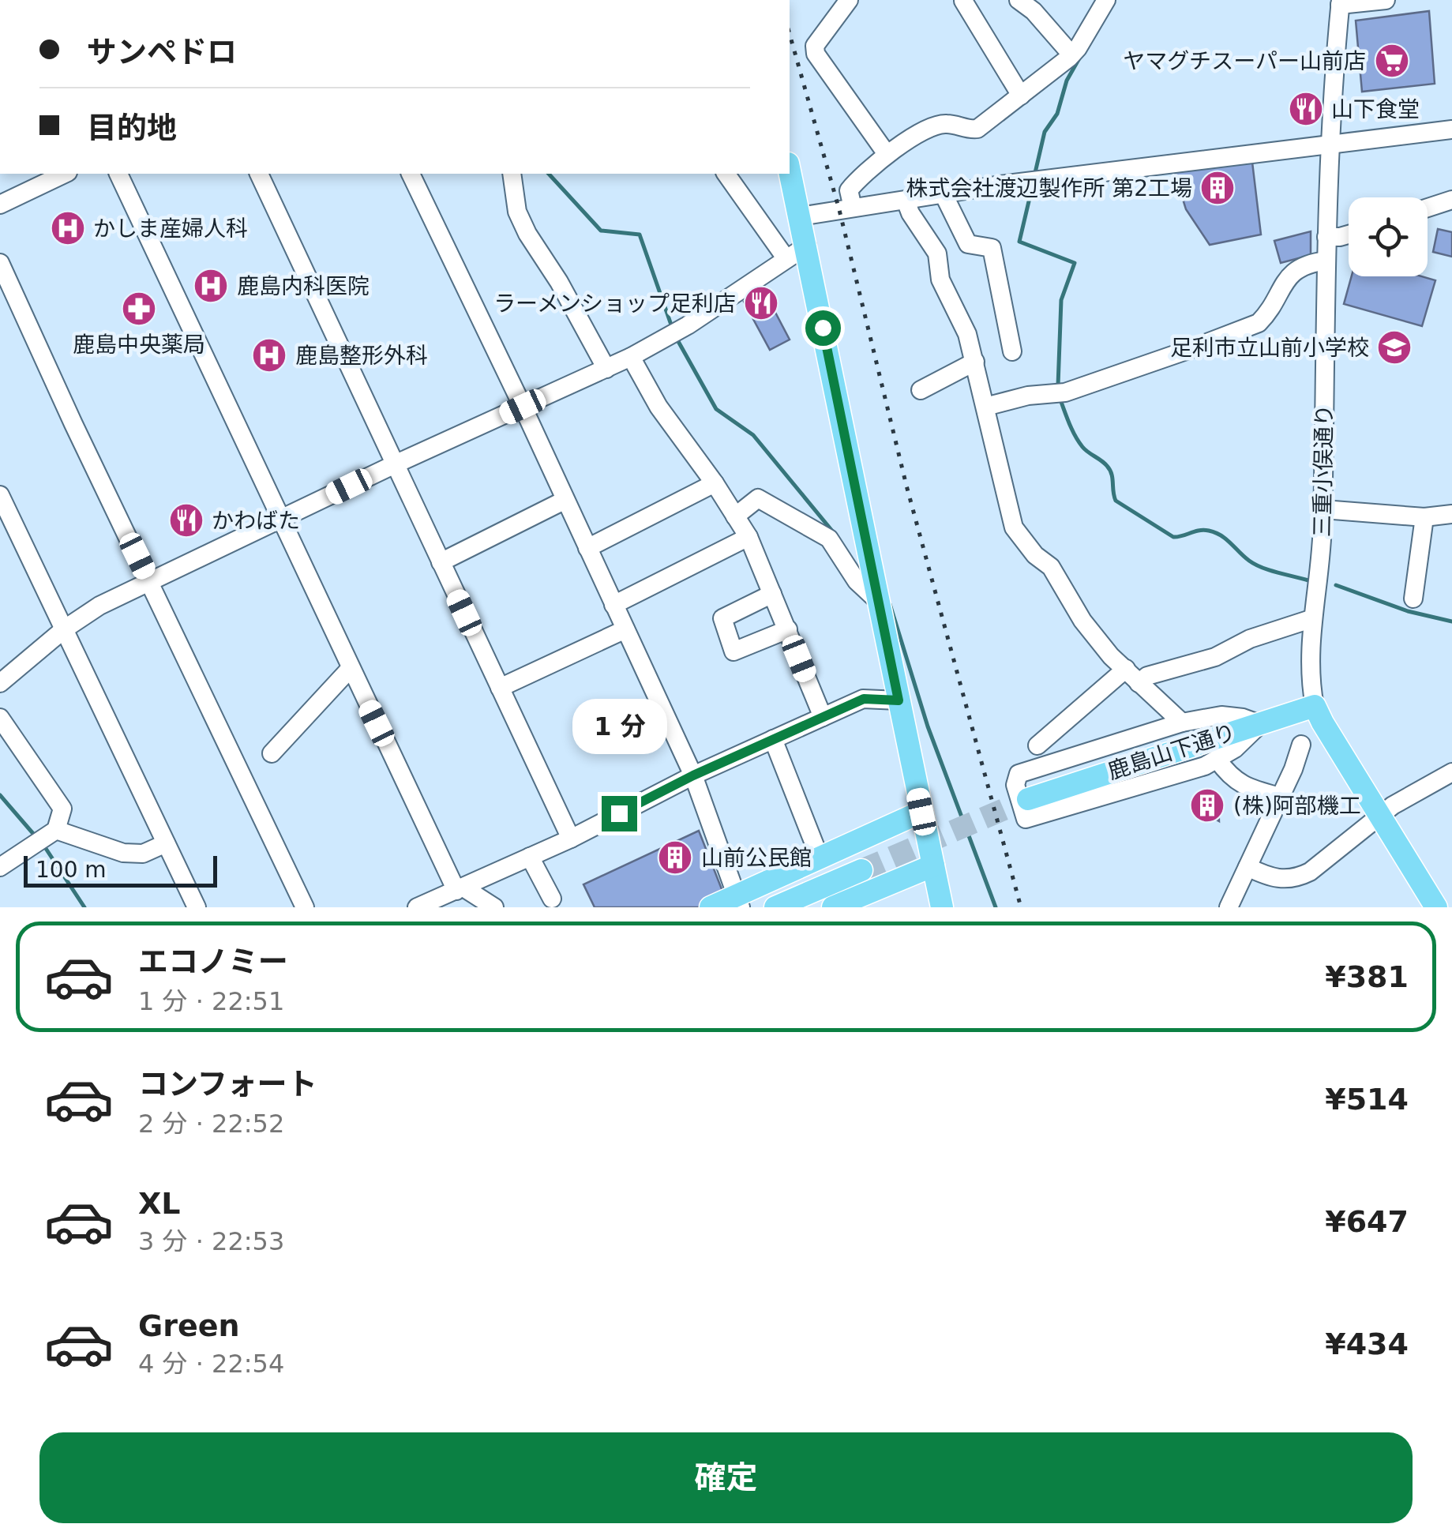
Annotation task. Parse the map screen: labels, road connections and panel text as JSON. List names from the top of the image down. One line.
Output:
{"streets":{"main road":["三重小俣通り","鹿島山下通り"]},"crossings":[["三重小俣通り","鹿島山下通り"]],"places":{"supermarket":["ヤマグチスーパー山前店"],"restaurant":["山下食堂","ラーメンショップ足利店","かわばた"],"building":["株式会社渡辺製作所 第2工場","(株)阿部機工","山前公民館"],"hospital":["かしま産婦人科","鹿島内科医院","鹿島整形外科"],"pharmacy":["鹿島中央薬局"],"school or university":["足利市立山前小学校"]},"scale_bar":"100 m","page":{"banner":["サンペドロ","目的地"],"bubble":"1 分","scale":"100 m","list":[{"name":"エコノミー","note":"1 分 · 22:51","value":"¥381"},{"name":"コンフォート","note":"2 分 · 22:52","value":"¥514"},{"name":"XL","note":"3 分 · 22:53","value":"¥647"},{"name":"Green","note":"4 分 · 22:54","value":"¥434"}],"buttons":"確定"}}
